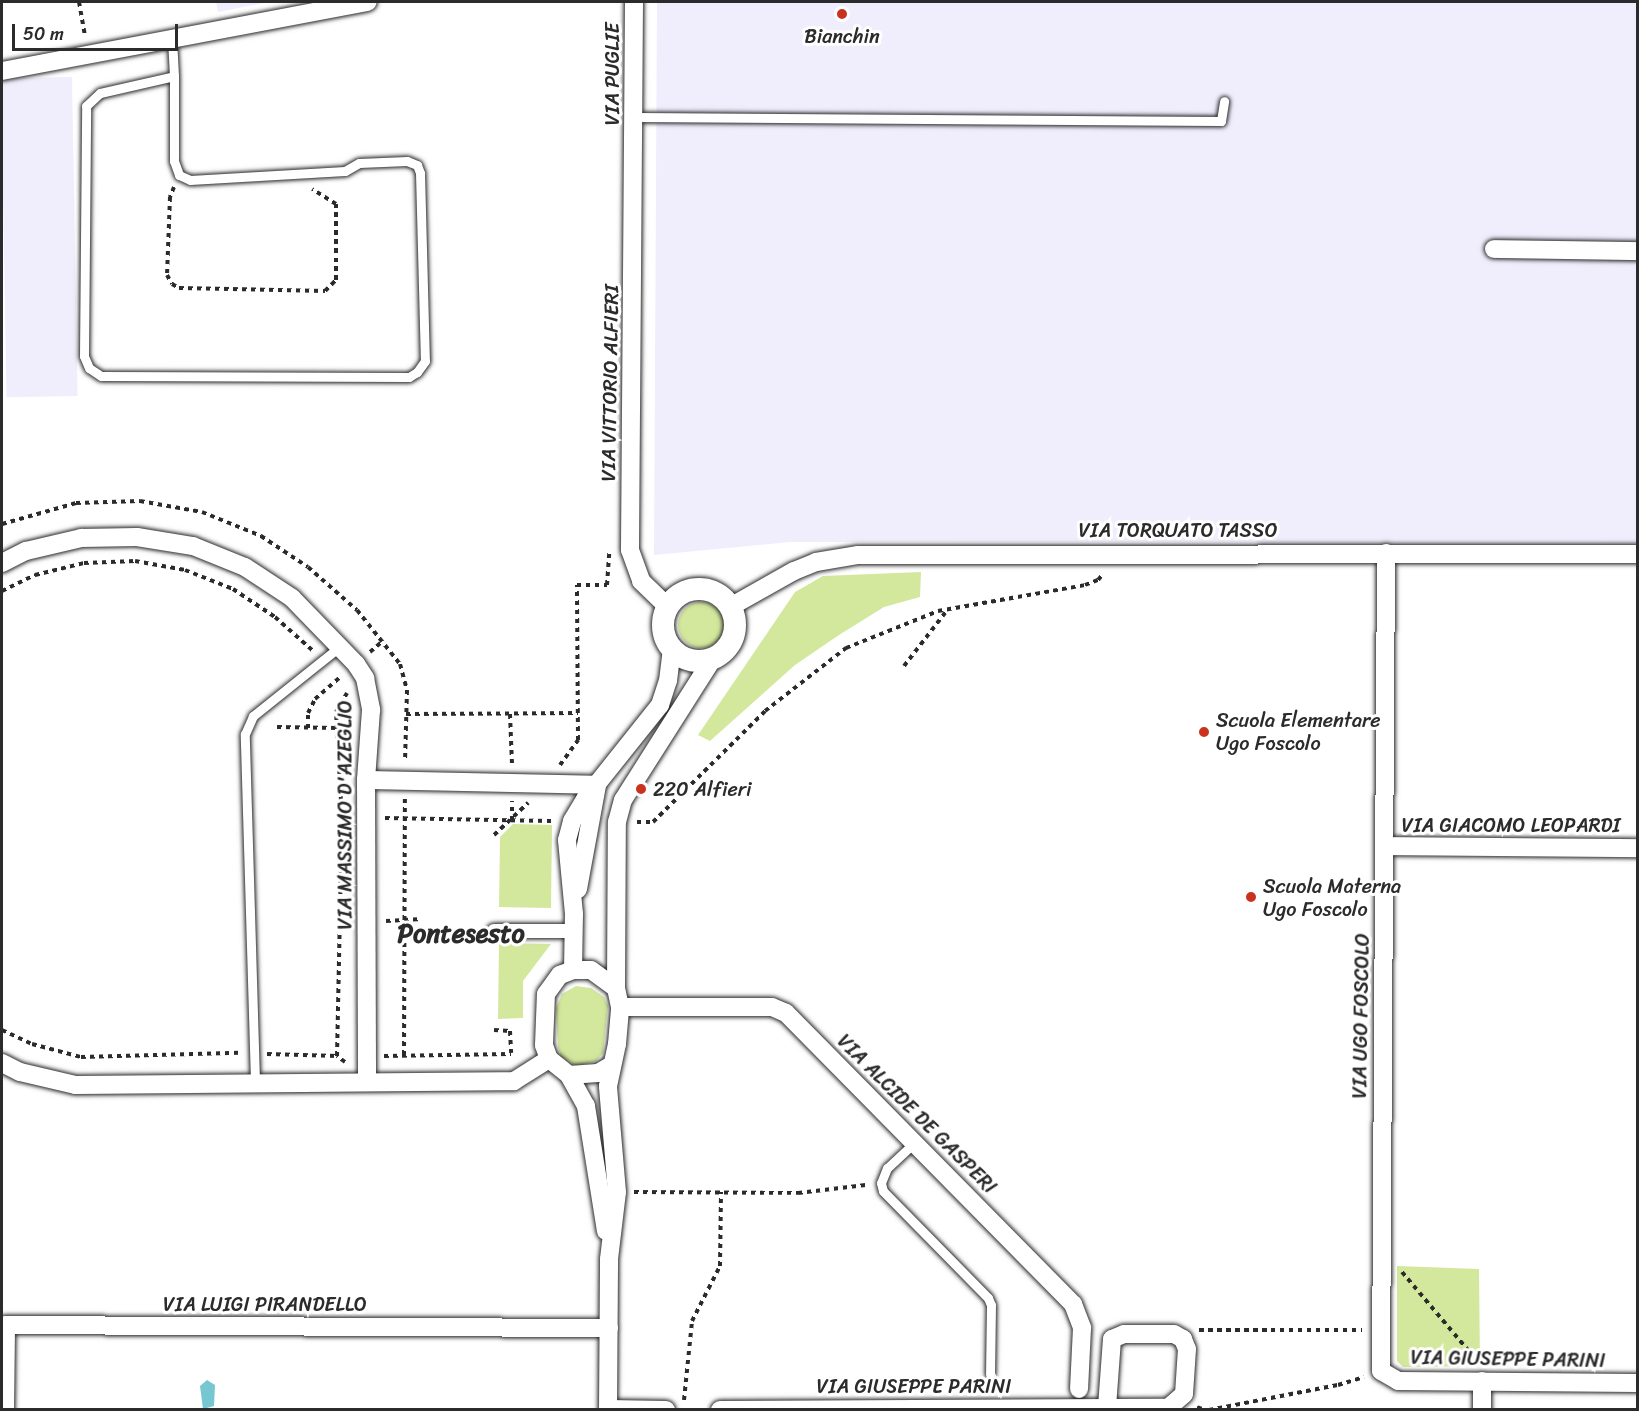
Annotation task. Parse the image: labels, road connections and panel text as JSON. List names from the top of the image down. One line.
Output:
{"streets":{"street":["VIA PUGLIE","VIA VITTORIO ALFIERI","VIA TORQUATO TASSO","VIA MASSIMO D'AZEGLIO","VIA GIACOMO LEOPARDI","VIA UGO FOSCOLO","VIA ALCIDE DE GASPERI","VIA LUIGI PIRANDELLO","VIA GIUSEPPE PARINI"]},"crossings":[["VIA PUGLIE","VIA VITTORIO ALFIERI"],["VIA VITTORIO ALFIERI","VIA TORQUATO TASSO"],["VIA TORQUATO TASSO","VIA UGO FOSCOLO"],["VIA GIACOMO LEOPARDI","VIA UGO FOSCOLO"],["VIA UGO FOSCOLO","VIA GIUSEPPE PARINI"]],"districts":["Pontesesto"],"places":["Bianchin","Scuola Elementare Ugo Foscolo","220 Alfieri","Scuola Materna Ugo Foscolo"],"scale_bar":"50 m"}
